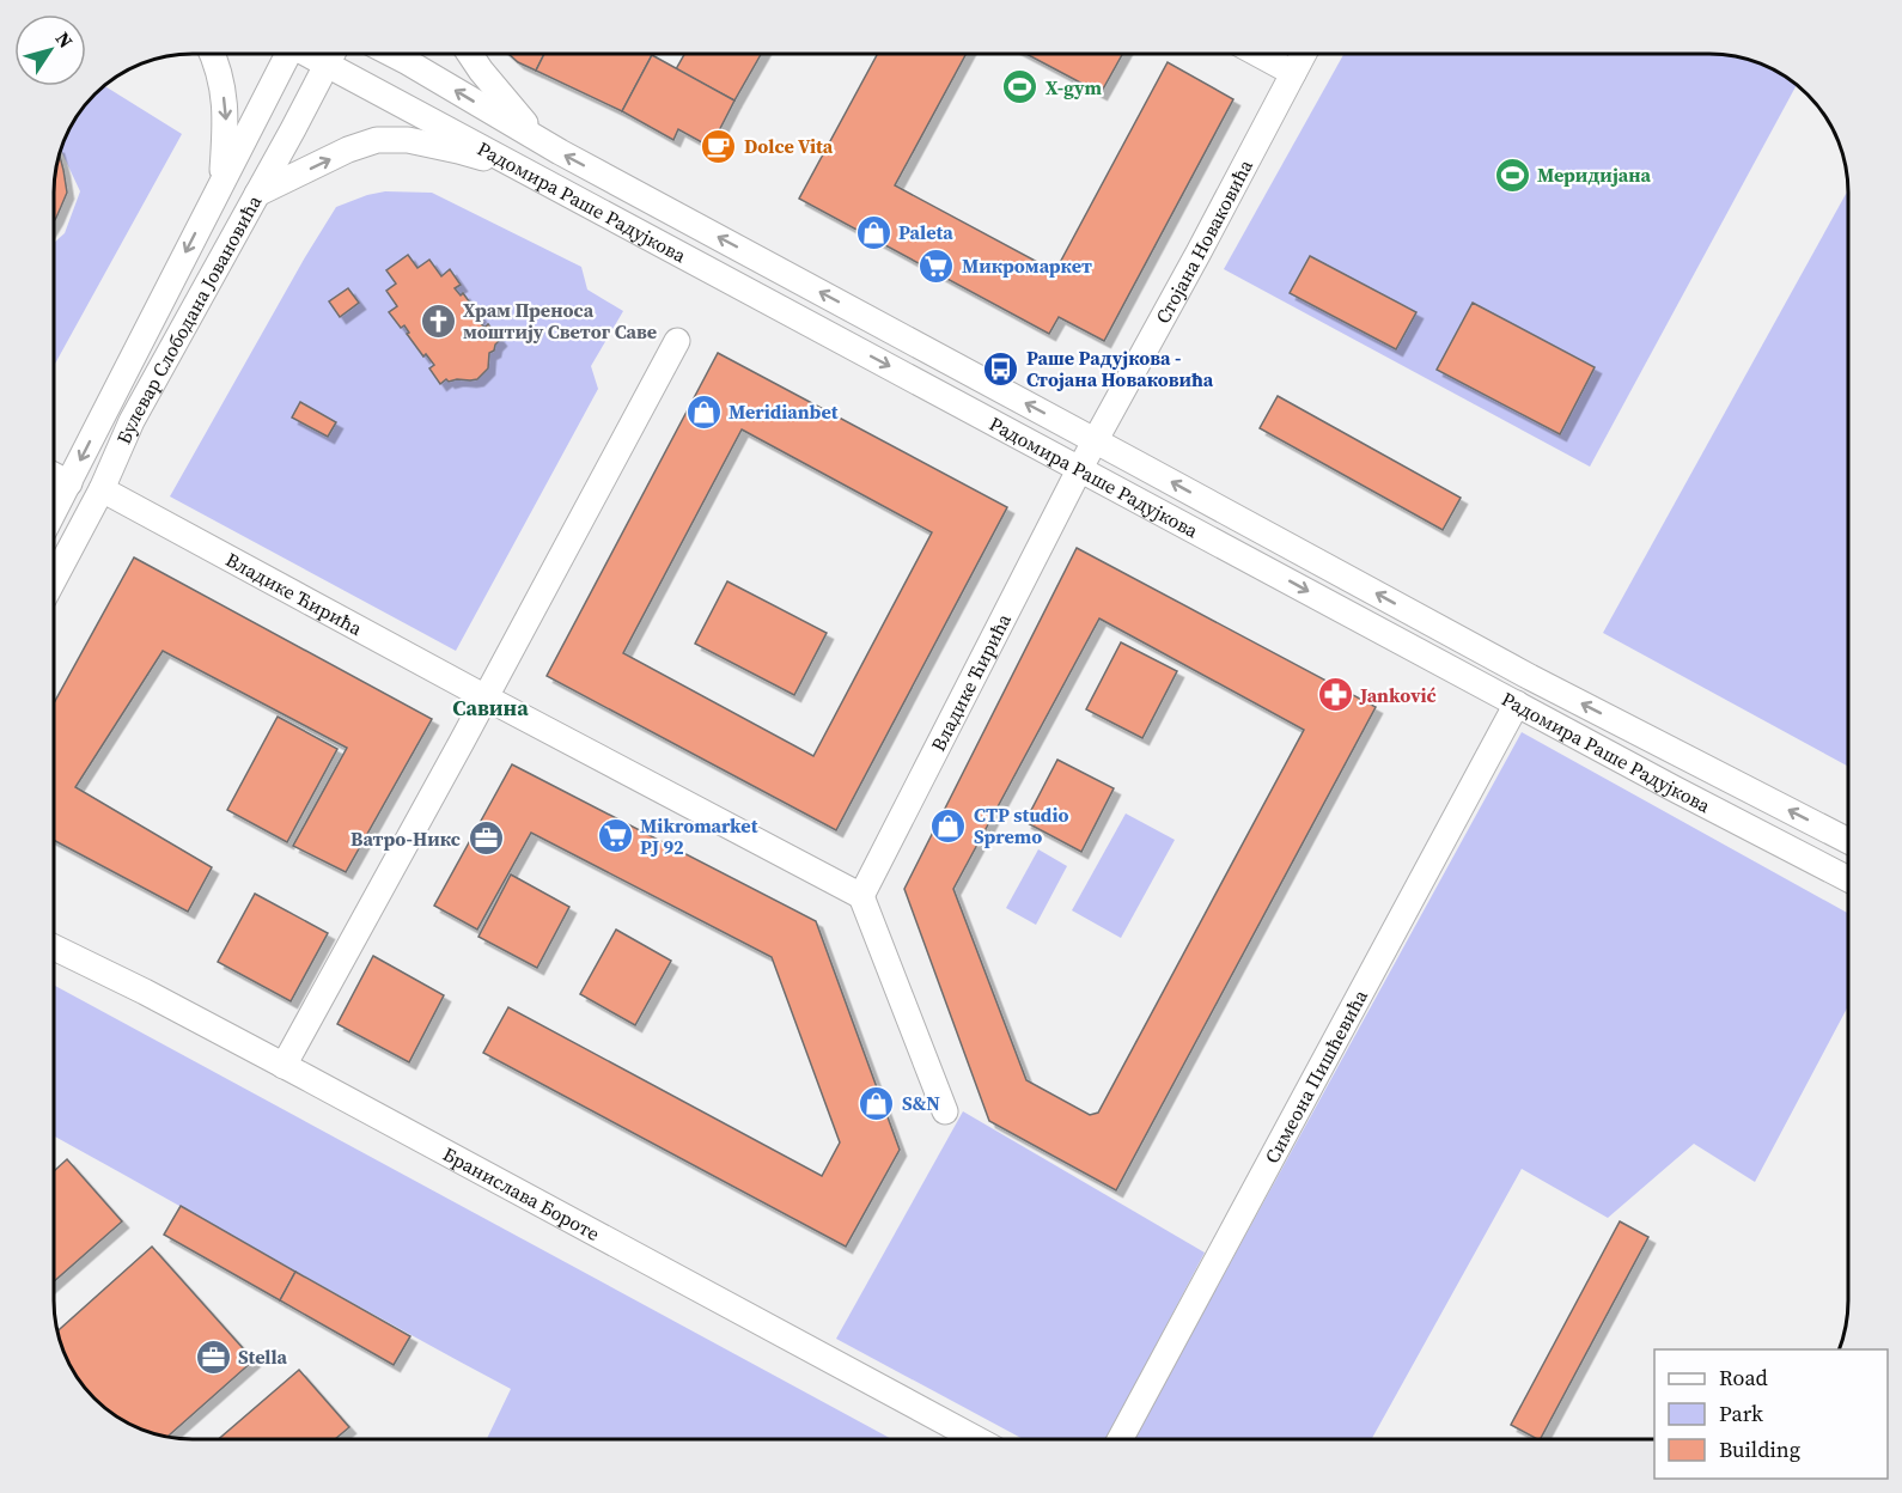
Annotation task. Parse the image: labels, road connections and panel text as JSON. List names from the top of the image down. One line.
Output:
{"streets":{"street":["Радомира Раше Радујкова","Стојана Новаковића","Булевар Слободана Јовановића","Владике Ћирића","Симеона Пишћевића","Бранислава Бороте"]},"crossings":[["Радомира Раше Радујкова","Стојана Новаковића"],["Радомира Раше Радујкова","Владике Ћирића"],["Радомира Раше Радујкова","Симеона Пишћевића"],["Стојана Новаковића","Владике Ћирића"],["Булевар Слободана Јовановића","Владике Ћирића"]],"districts":["Савина"],"places":{"sports":["X-gym","Меридијана"],"cafe":["Dolce Vita"],"shop":["Paleta","Meridianbet","CTP studio Spremo","S&N"],"supermarket":["Микромаркет","Mikromarket PJ 92"],"church":["Храм Преноса моштију Светог Саве"],"bus stop":["Раше Радујкова - Стојана Новаковића"],"pharmacy":["Janković"],"office":["Ватро-Никс","Stella"]},"legend":["Road","Park","Building"],"north":"top right"}
